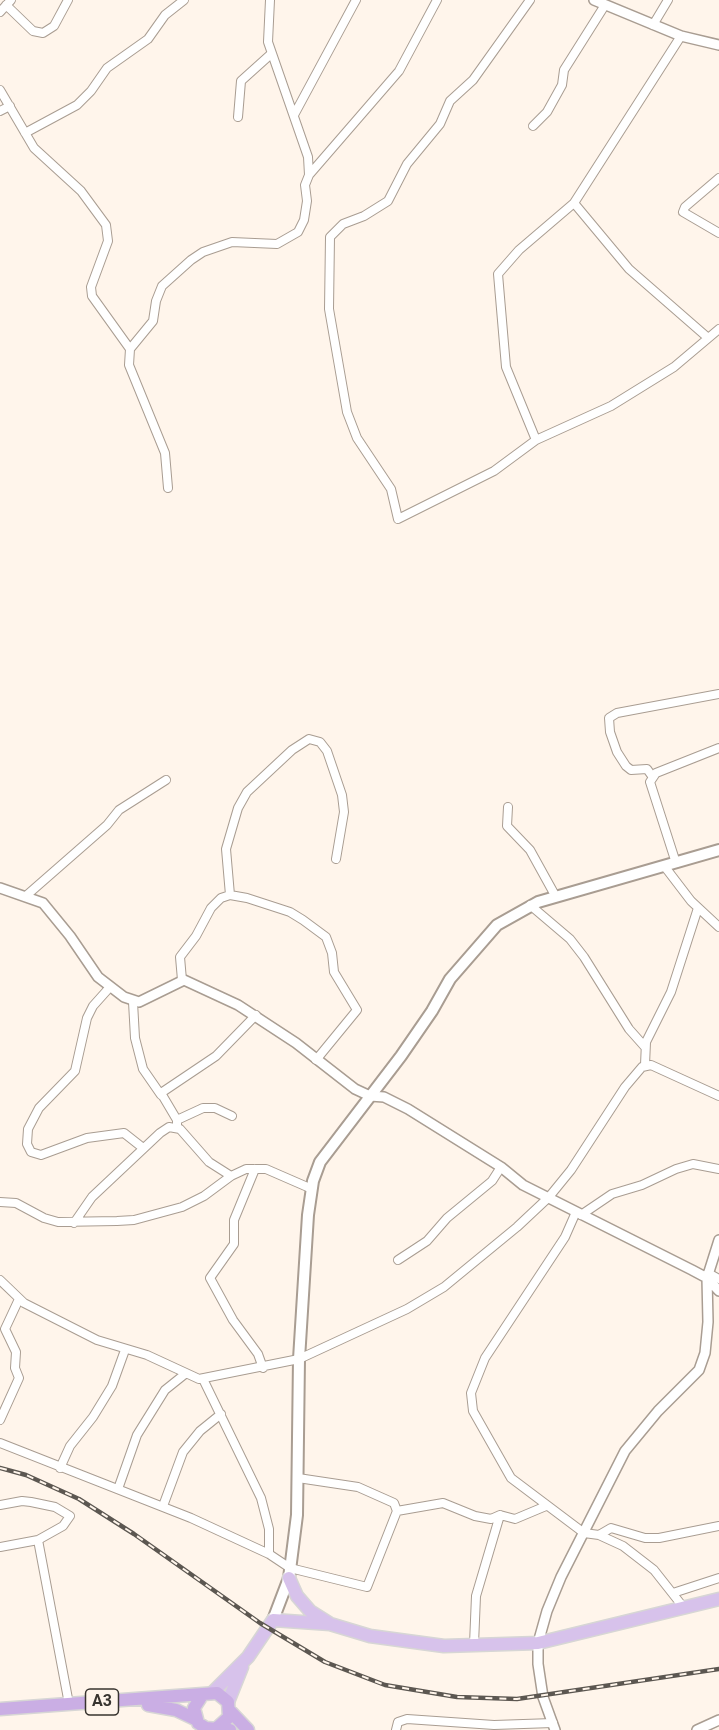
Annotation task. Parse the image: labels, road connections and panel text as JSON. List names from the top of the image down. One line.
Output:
{"streets":{"highway":["A3"]}}
